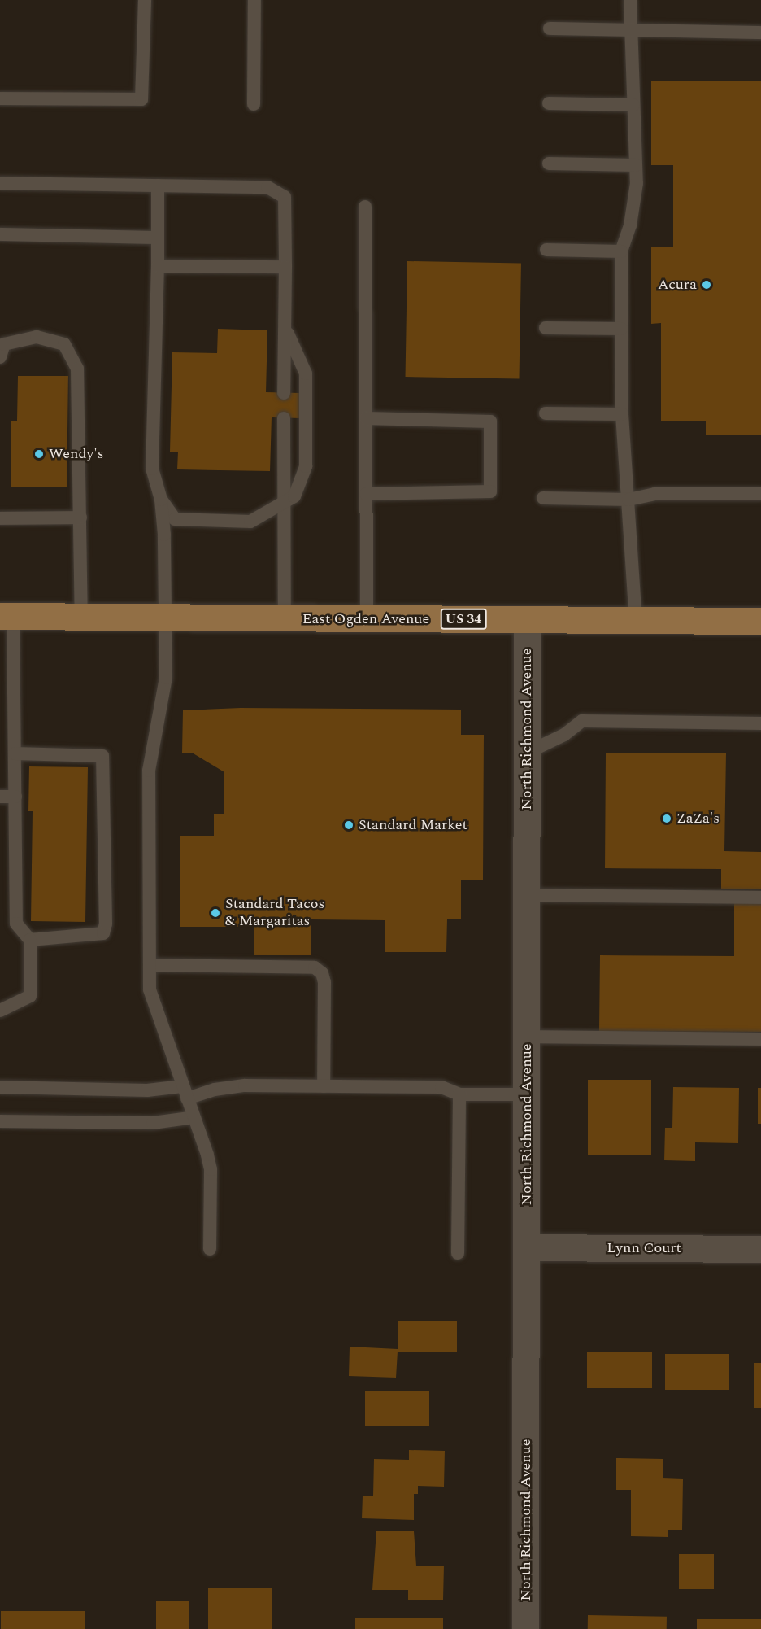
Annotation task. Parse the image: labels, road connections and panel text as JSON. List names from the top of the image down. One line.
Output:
{"streets":{"main road":["East Ogden Avenue","US 34"],"street":["North Richmond Avenue","Lynn Court"]},"crossings":[["East Ogden Avenue","North Richmond Avenue"],["North Richmond Avenue","Lynn Court"]],"places":["Acura","Wendy's","ZaZa's","Standard Market","Standard Tacos & Margaritas"]}
